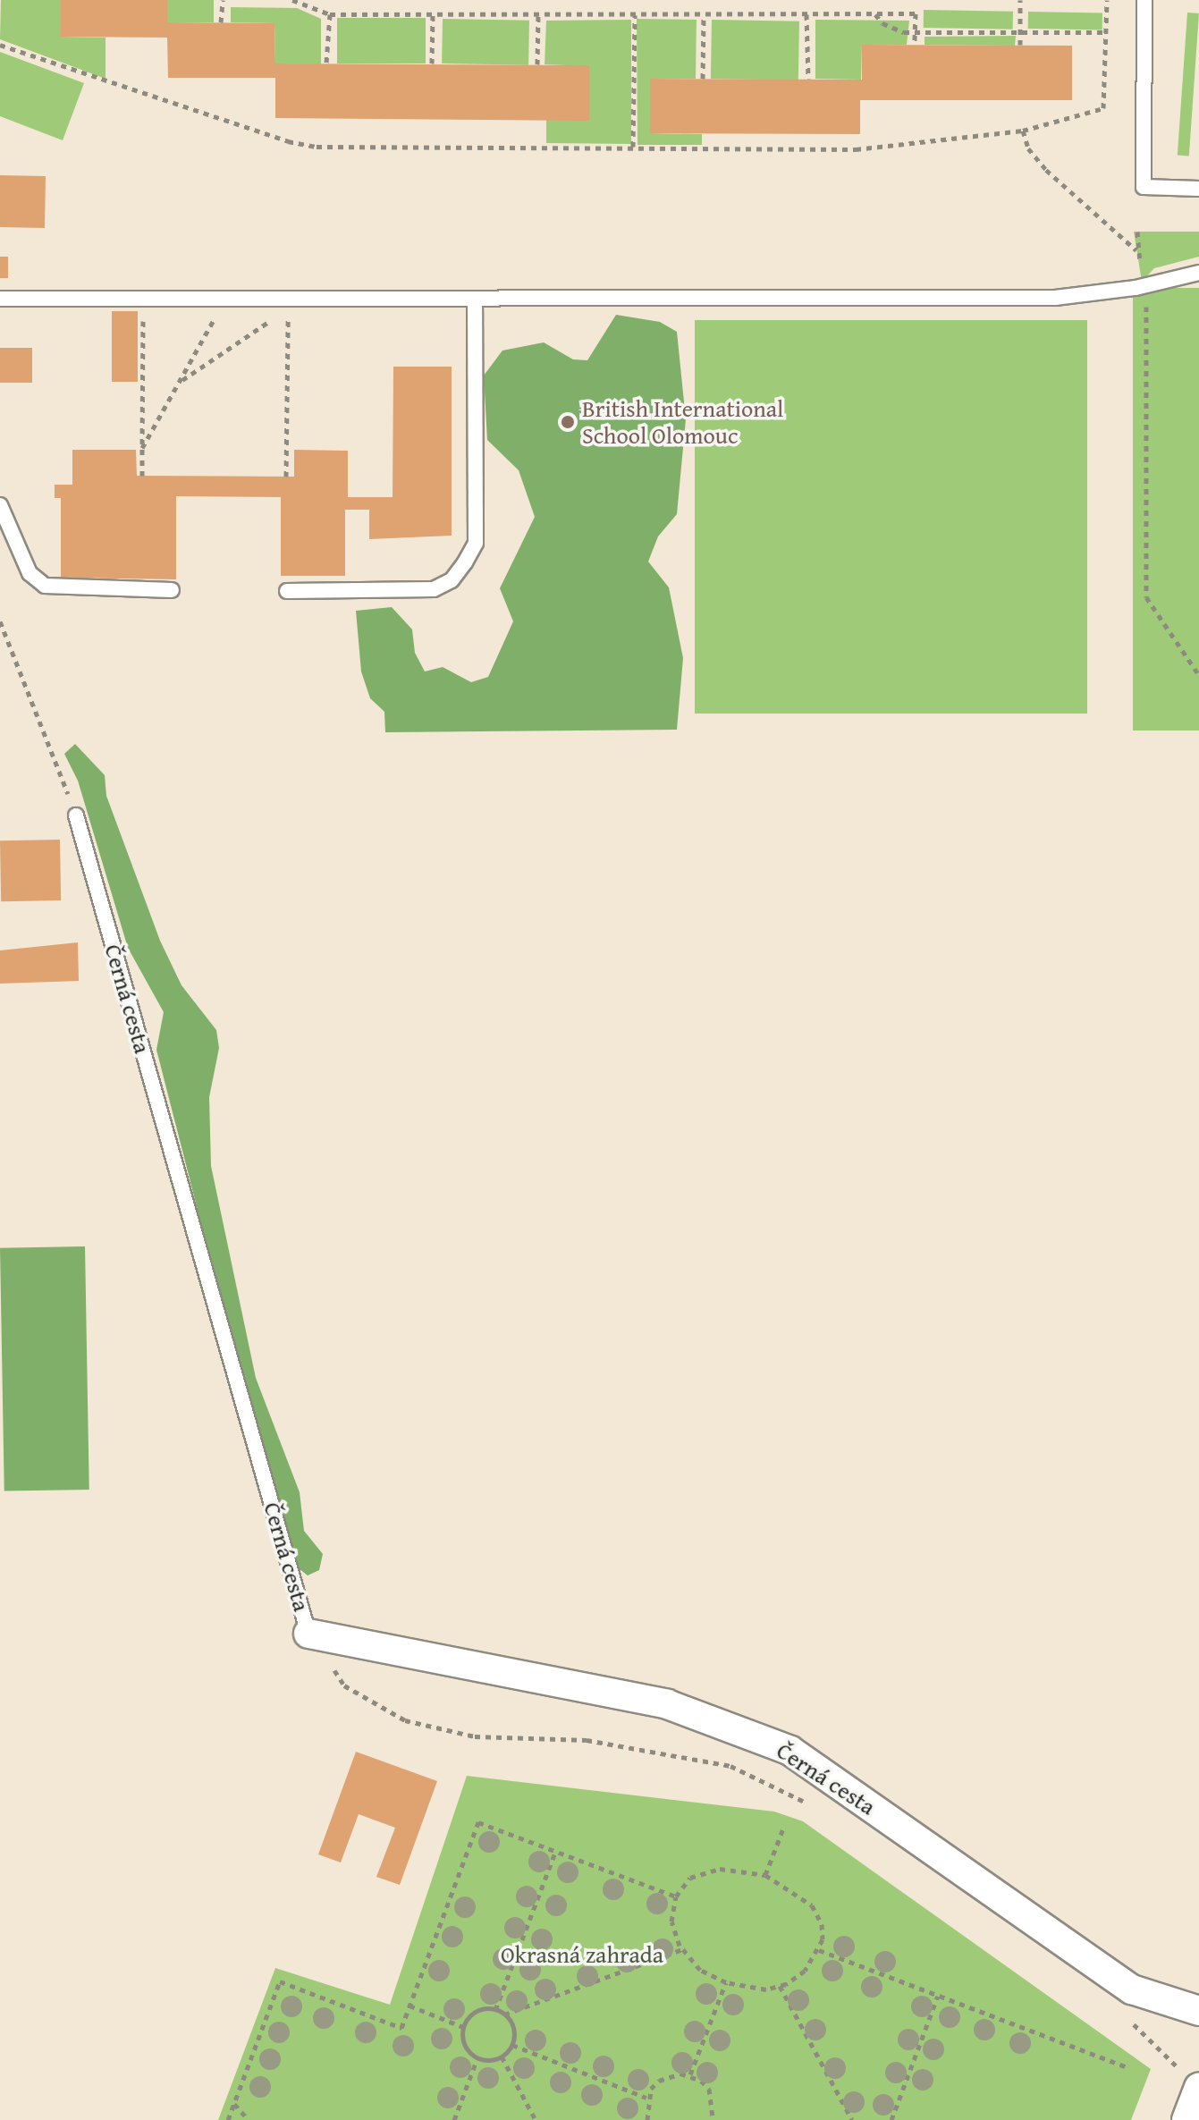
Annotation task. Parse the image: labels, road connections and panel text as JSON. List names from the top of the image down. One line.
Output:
{"streets":{"street":["Černá cesta"]},"parks":["Okrasná zahrada"],"places":["British International School Olomouc"]}
